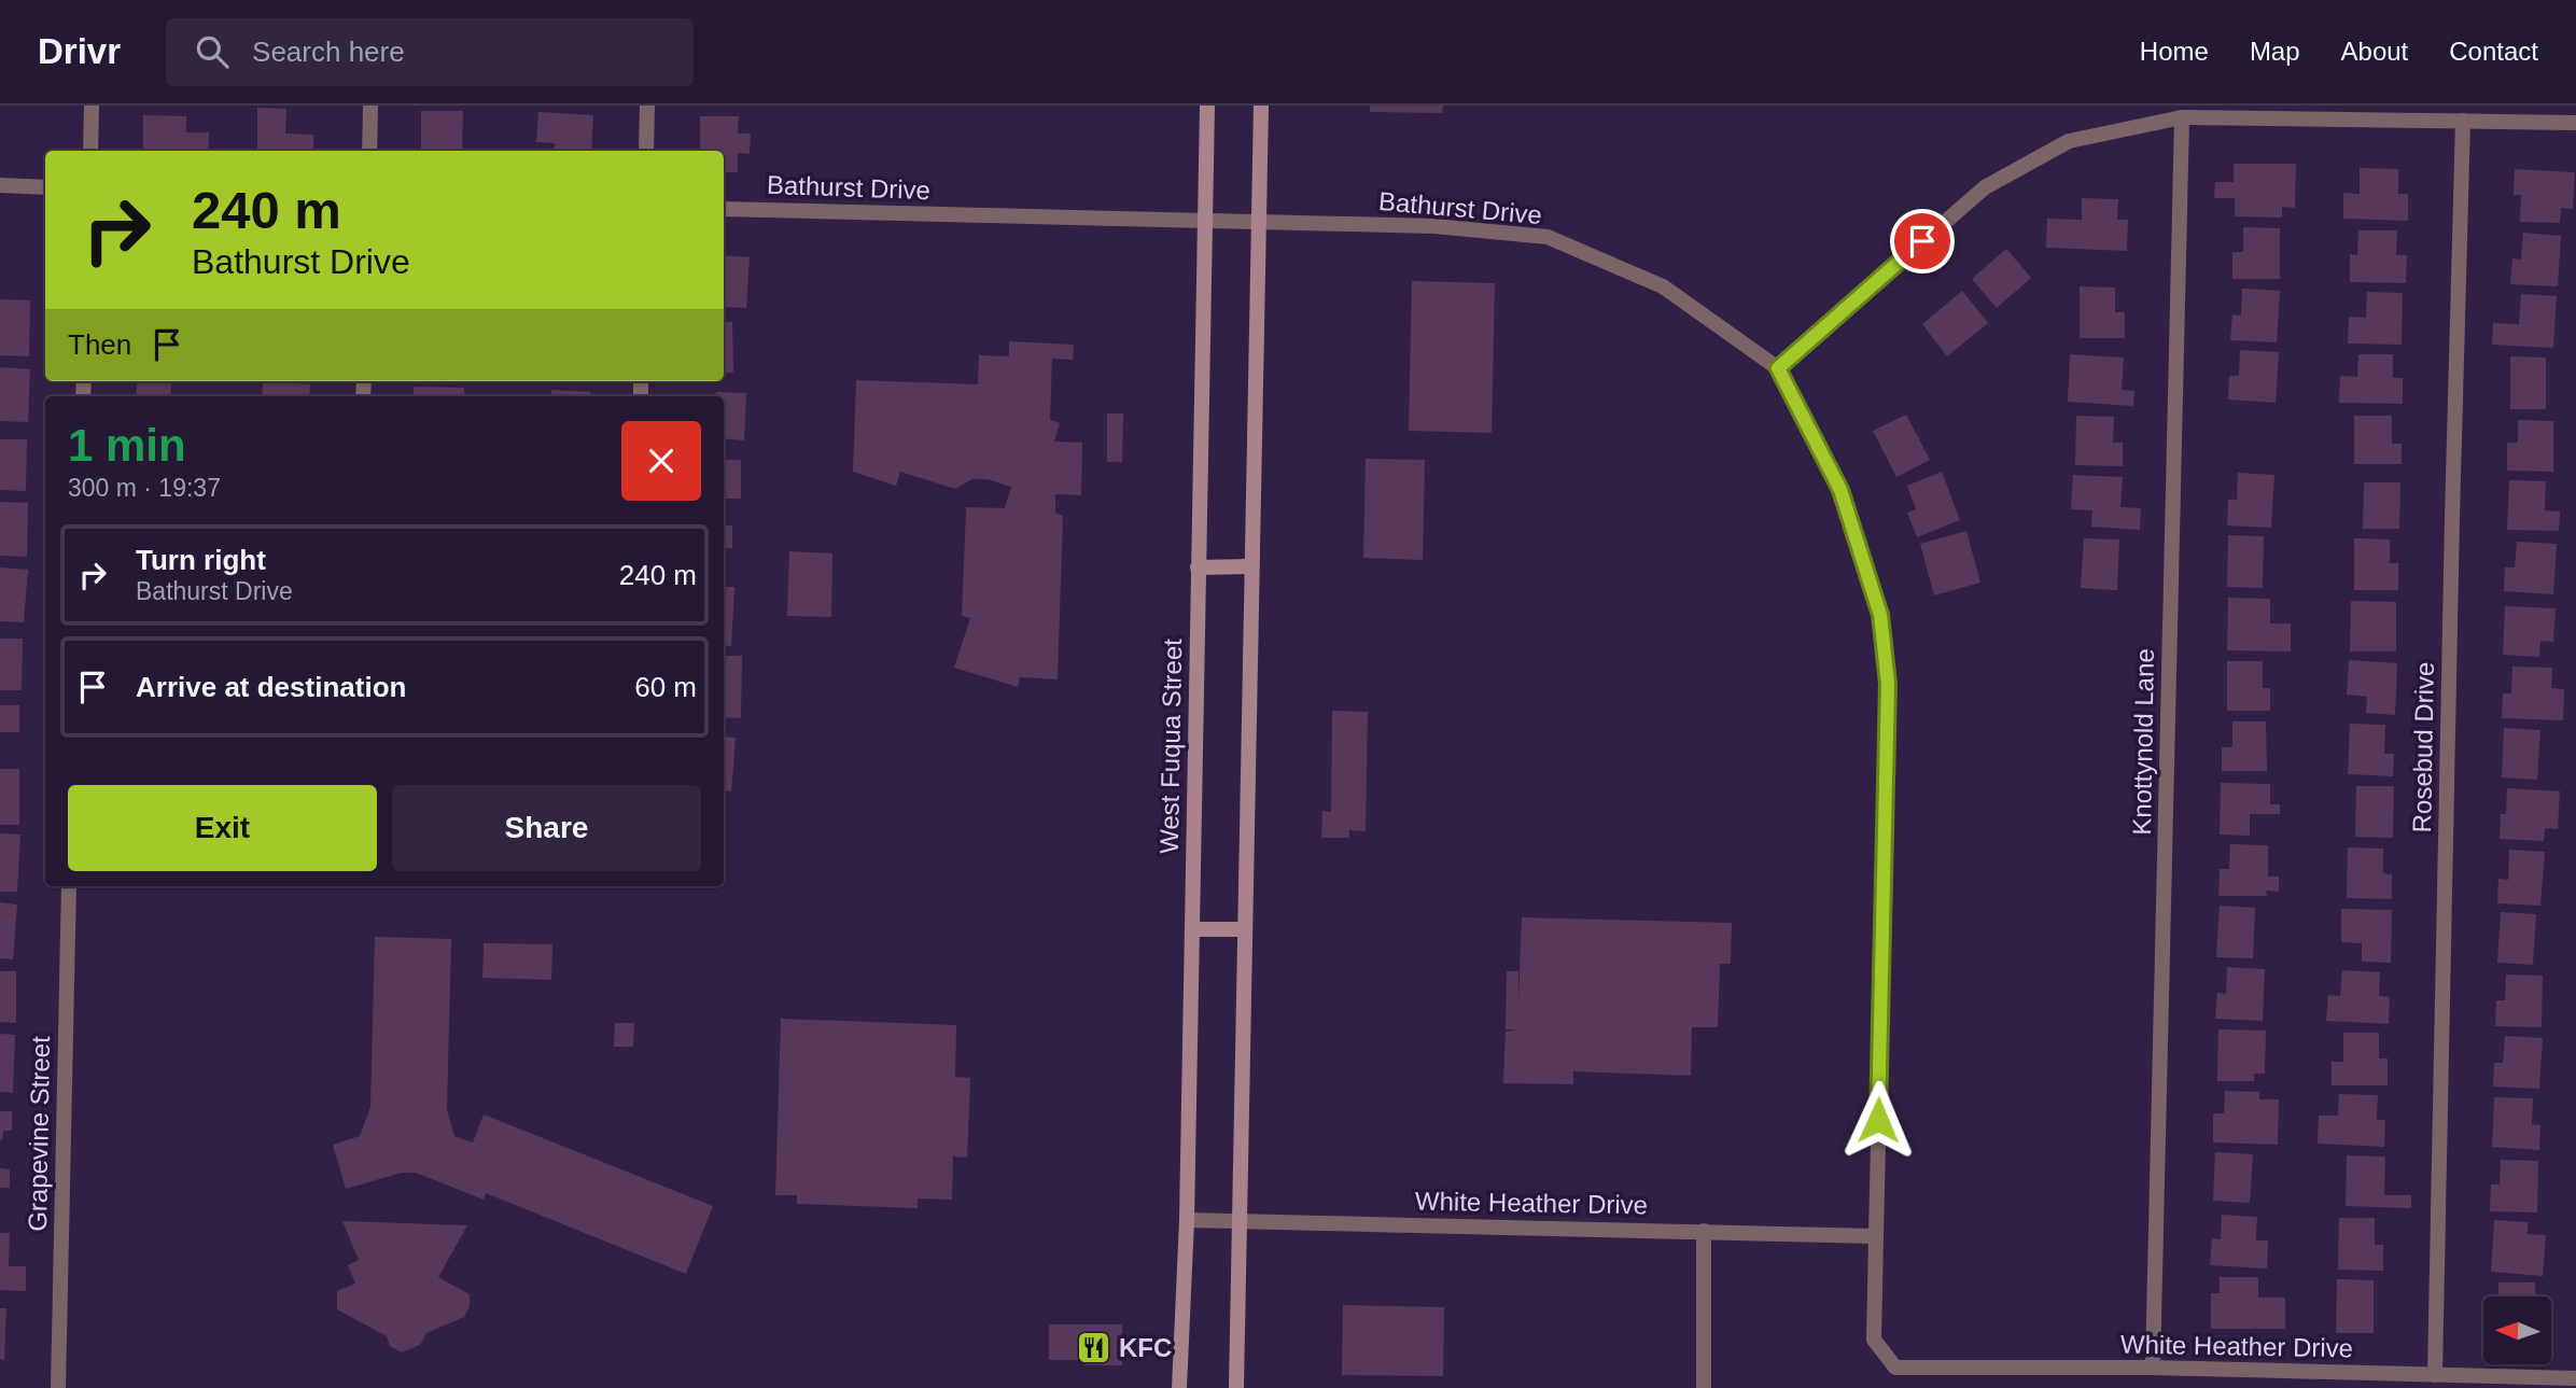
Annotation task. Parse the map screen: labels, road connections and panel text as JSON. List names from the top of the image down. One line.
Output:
{"streets":{"main road":["West Fuqua Street"],"street":["Bathurst Drive","Knottynold Lane","Rosebud Drive","Grapevine Street","White Heather Drive"]},"crossings":[["Bathurst Drive","West Fuqua Street"],["Knottynold Lane","White Heather Drive"],["West Fuqua Street","White Heather Drive"],["Rosebud Drive","White Heather Drive"]],"places":{"restaurant":["KFC"]},"north":"left","page":{"header":"Drivr","search":"Search here","nav":["Home","Map","About","Contact"],"turn":["240 m","Bathurst Drive"],"then":"Then","heading":["1 min","300 m · 19:37"],"list":[{"name":"Turn right","note":"Bathurst Drive","value":"240 m"},{"name":"Arrive at destination","value":"60 m"}],"buttons":["Exit","Share"]}}
